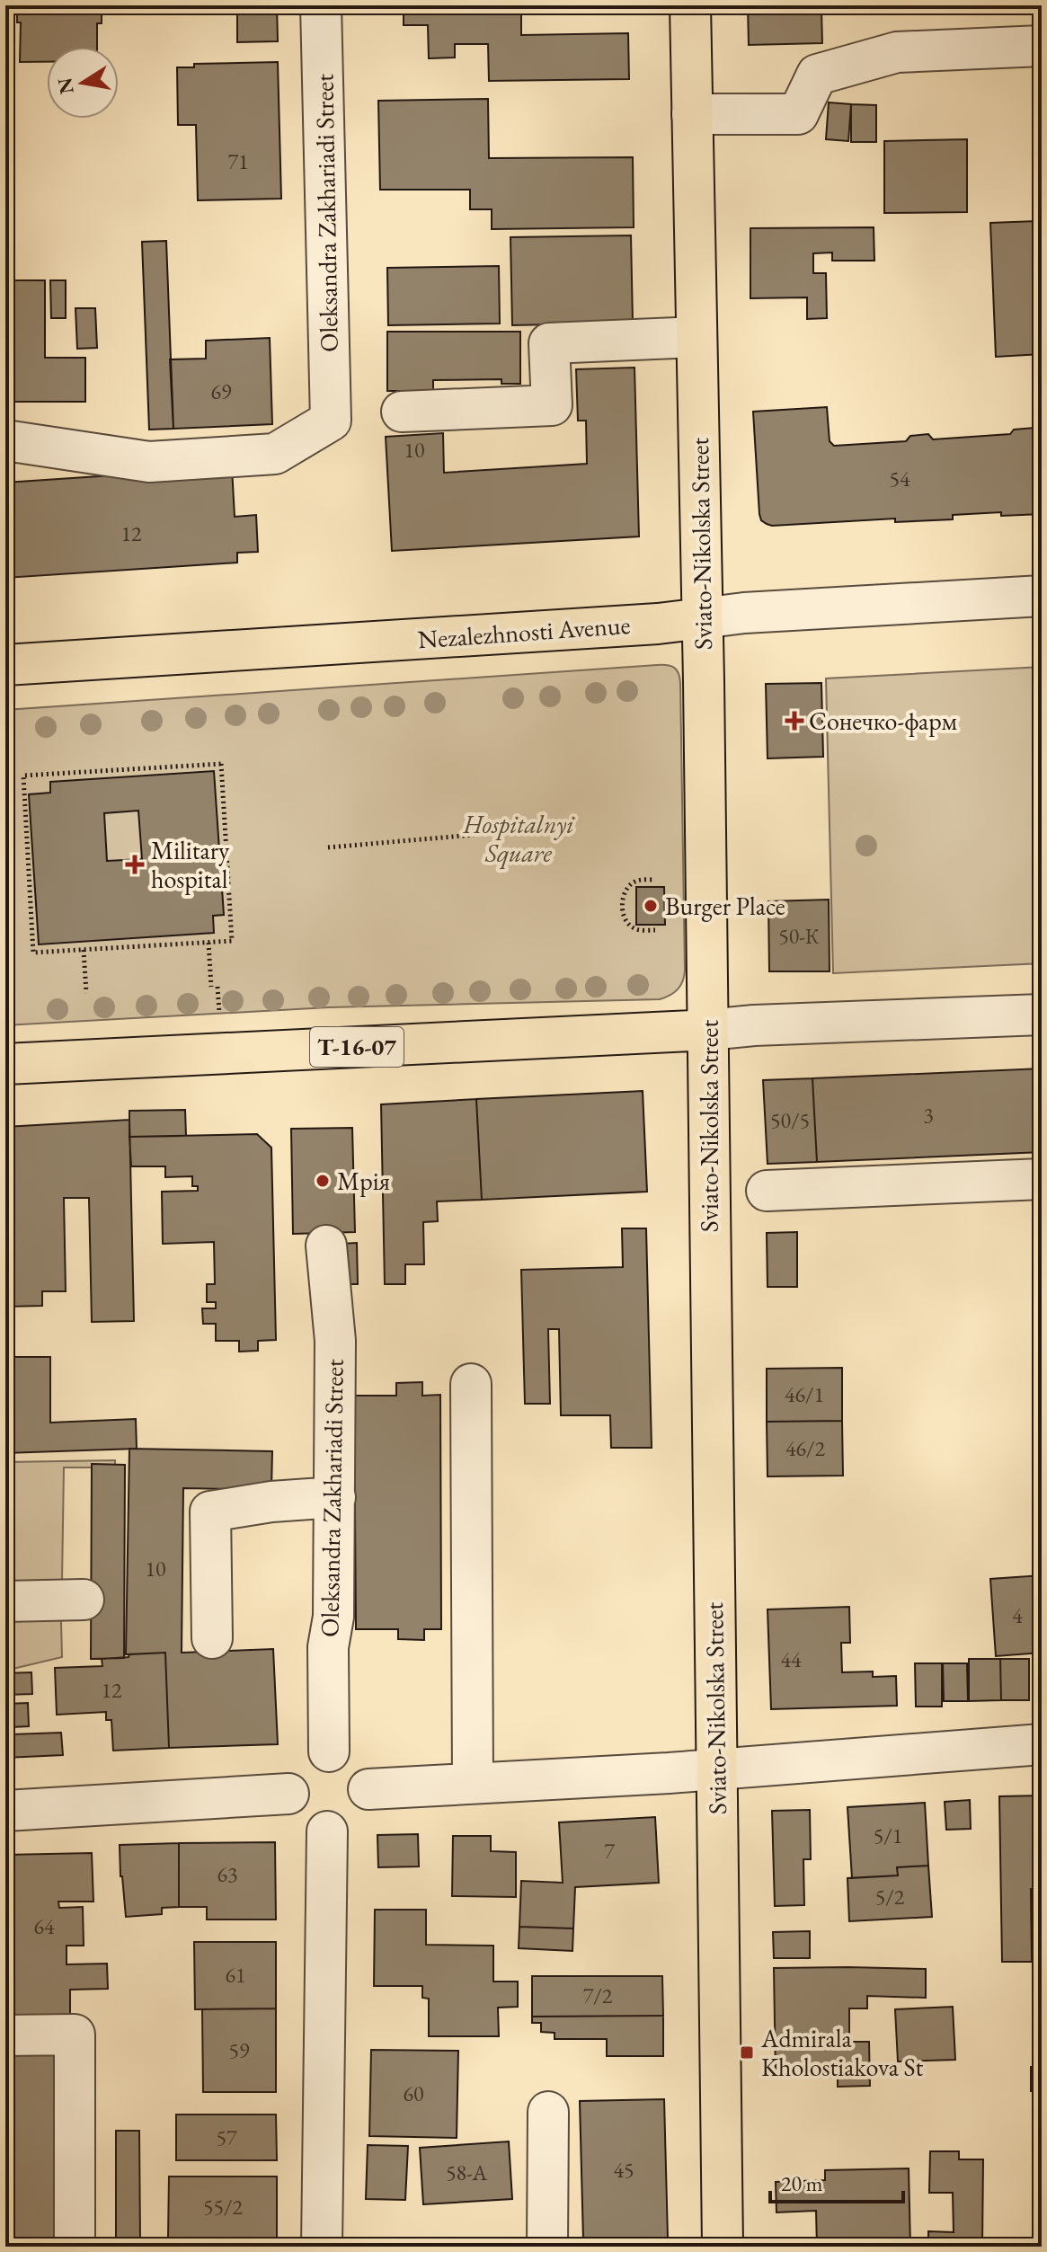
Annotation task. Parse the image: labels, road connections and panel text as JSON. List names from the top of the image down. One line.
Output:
{"streets":{"main road":["Sviato-Nikolska Street","Nezalezhnosti Avenue","Т-16-07"],"street":["Oleksandra Zakhariadi Street"]},"crossings":[["Sviato-Nikolska Street","Nezalezhnosti Avenue"],["Sviato-Nikolska Street","Т-16-07"]],"parks":["Hospitalnyi Square"],"places":{"health":["Сонечко-фарм","Military hospital"],"other":["Burger Place","Мрія"],"transit":["Admirala Kholostiakova St"]},"house_numbers":["71","69","10","54","12","50-К","3","50/5","46/1","46/2","10","4","44","12","5/1","7","63","5/2","64","61","7/2","59","60","57","45","58-А","55/2"],"scale_bar":"20 m","north":"left"}
